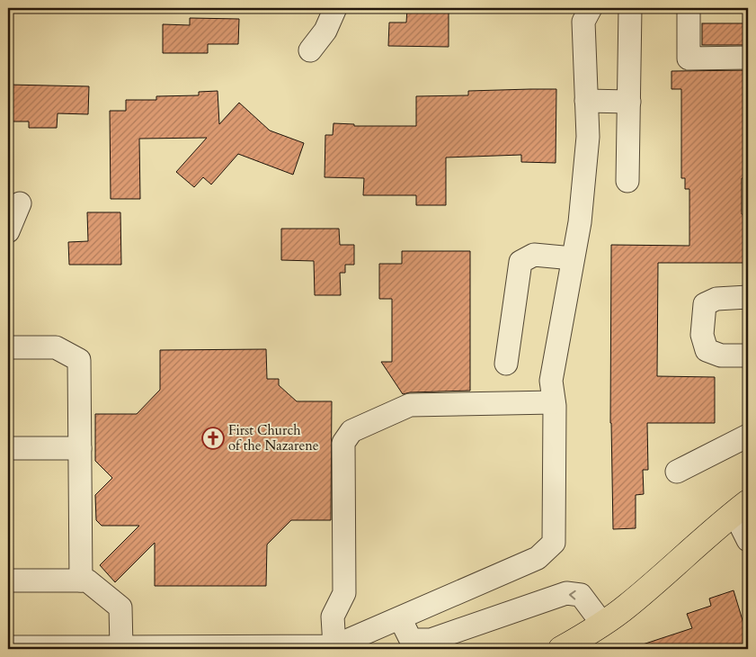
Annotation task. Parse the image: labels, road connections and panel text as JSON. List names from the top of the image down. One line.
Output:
{"places":{"church":["First Church of the Nazarene"]}}
